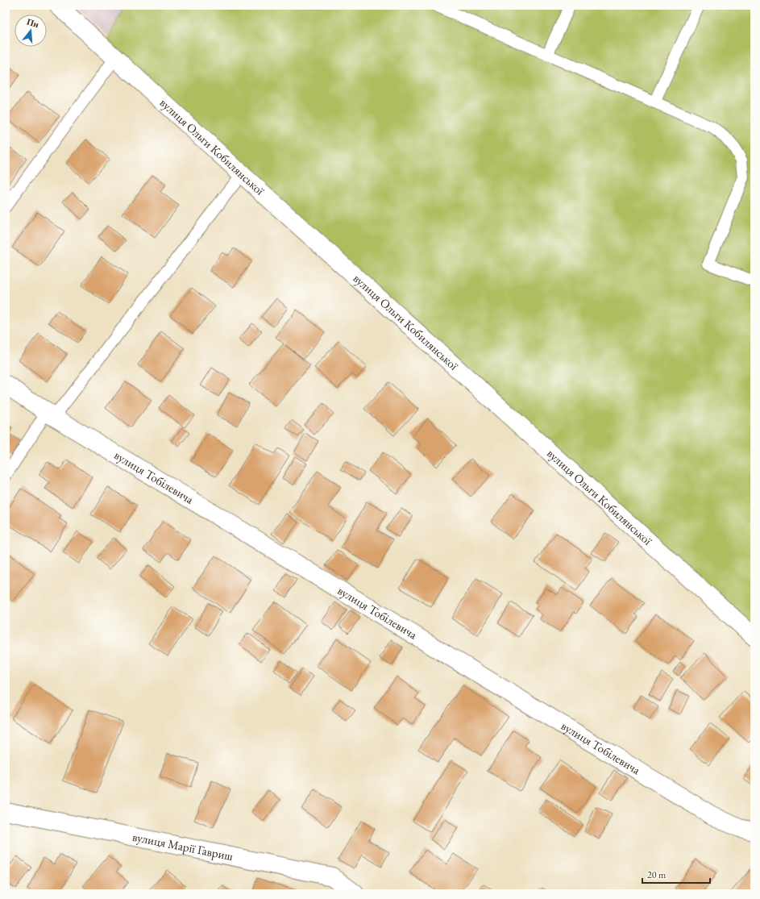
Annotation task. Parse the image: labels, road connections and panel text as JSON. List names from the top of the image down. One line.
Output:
{"streets":{"street":["вулиця Ольги Кобилянської","вулиця Тобілевича","вулиця Марії Гавриш"]},"scale_bar":"20 m","north":"top"}
